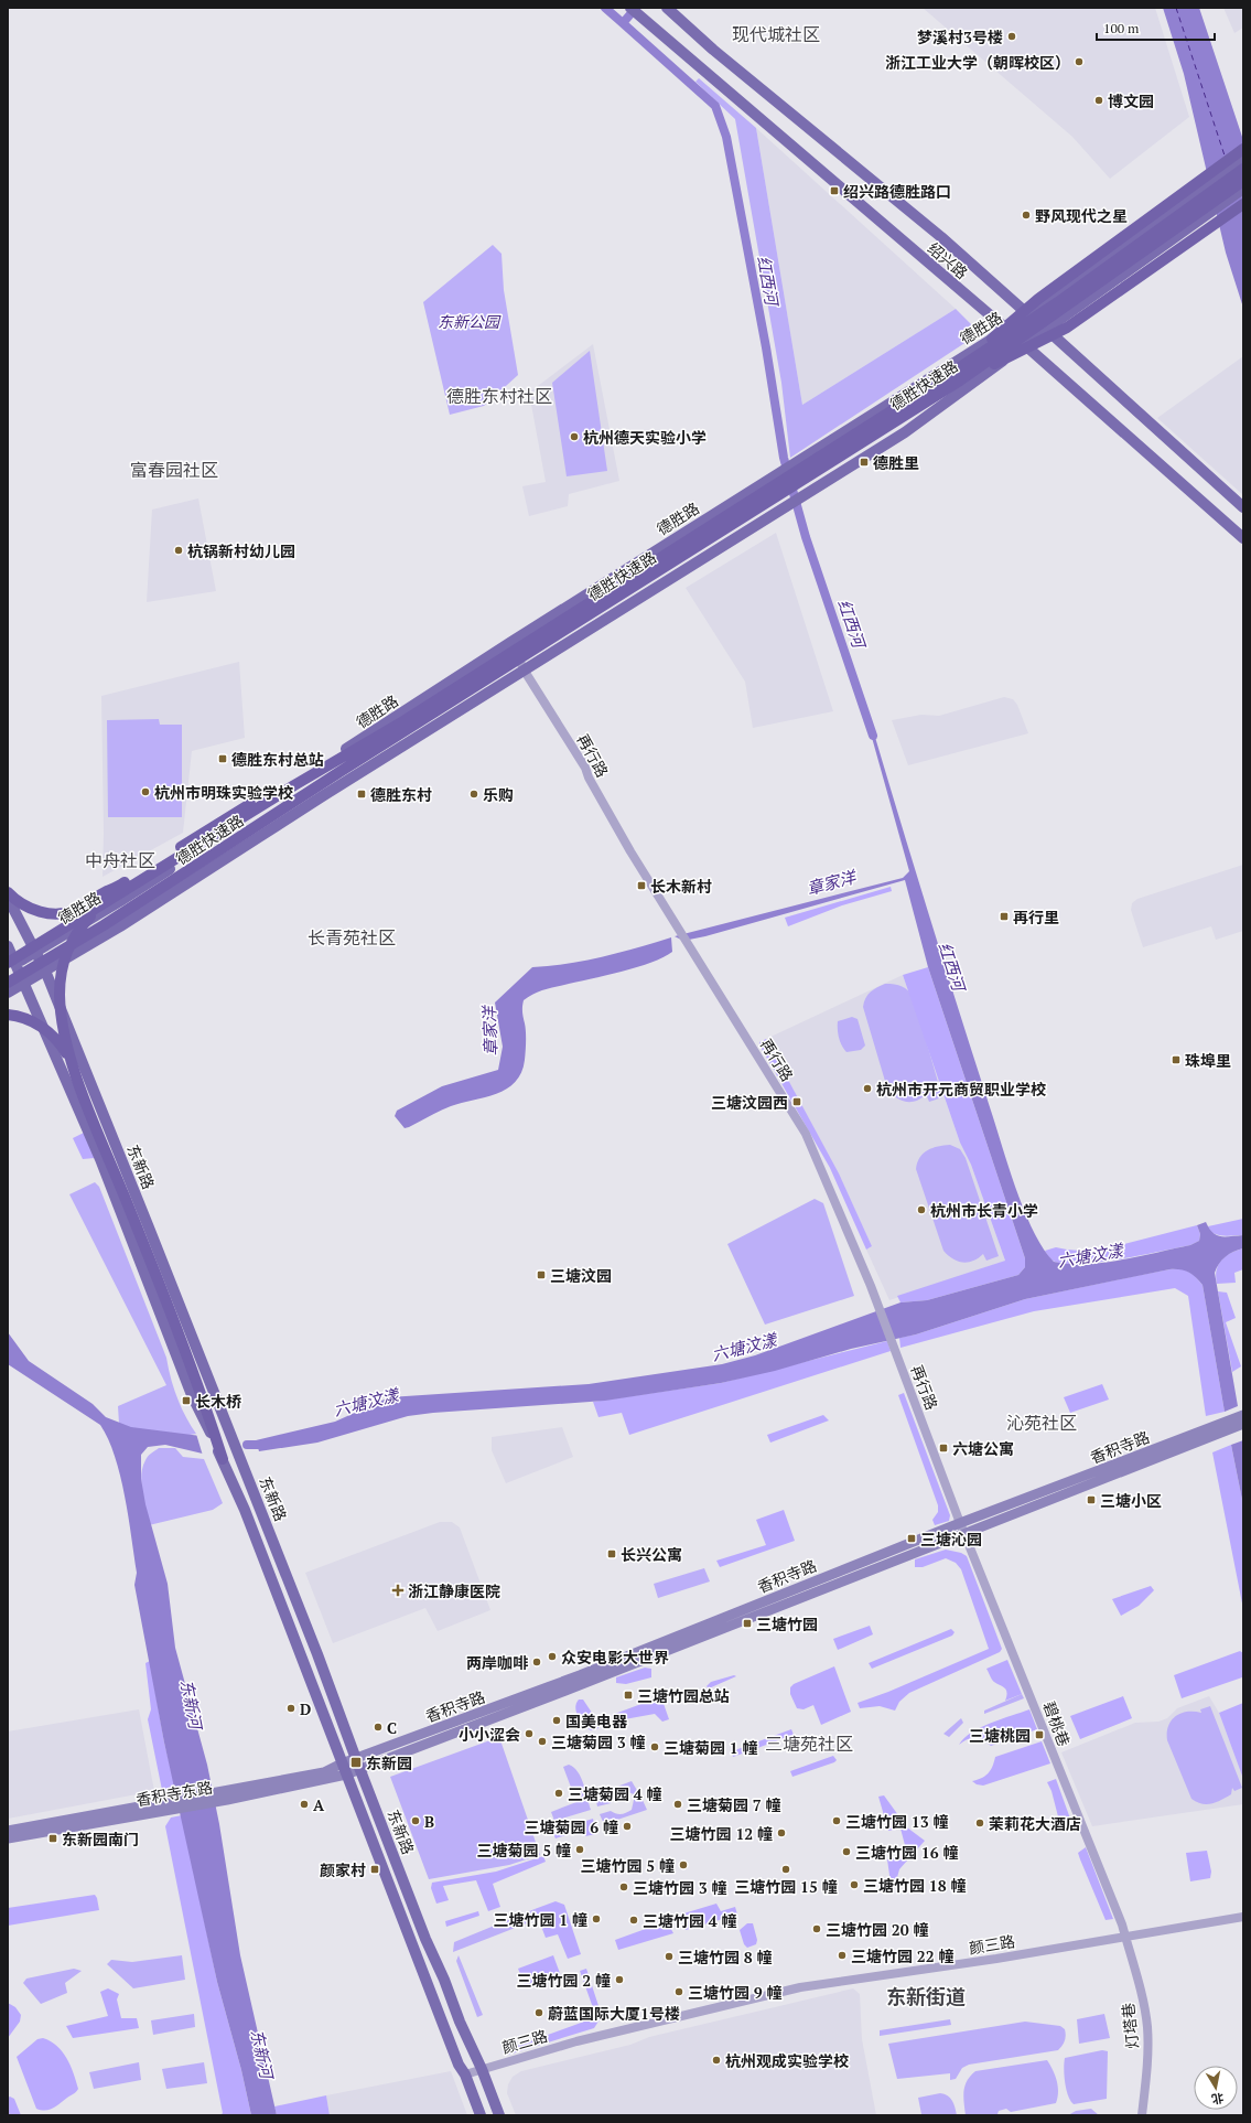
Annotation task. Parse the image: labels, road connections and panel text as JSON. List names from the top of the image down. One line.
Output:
{"streets":{"highway":["德胜快速路"],"main road":["绍兴路","德胜路","东新路","香积寺路","香积寺东路"],"street":["再行路","碧桃巷","颜三路","灯塔巷"]},"crossings":[["绍兴路","德胜路"],["德胜路","德胜快速路"],["德胜路","再行路"],["德胜路","东新路"],["德胜快速路","东新路"],["再行路","香积寺路"],["再行路","碧桃巷"],["东新路","香积寺路"],["东新路","香积寺东路"],["东新路","颜三路"],["香积寺路","碧桃巷"],["香积寺路","香积寺东路"],["碧桃巷","颜三路"],["碧桃巷","灯塔巷"],["颜三路","灯塔巷"]],"districts":["现代城社区","德胜东村社区","富春园社区","中舟社区","长青苑社区","沁苑社区","三塘苑社区","东新街道"],"water":["红西河","章家洋","六塘汶漾","东新河"],"parks":["东新公园"],"places":{"other":["梦溪村3号楼","浙江工业大学（朝晖校区）","博文园","野风现代之星","杭州德天实验小学","杭锅新村幼儿园","杭州市明珠实验学校","乐购","杭州市开元商贸职业学校","杭州市长青小学","众安电影大世界","两岸咖啡","D","国美电器","C","小小涩会","三塘菊园 3 幢","三塘菊园 1 幢","三塘菊园 4 幢","A","三塘菊园 7 幢","B","三塘竹园 13 幢","茉莉花大酒店","三塘菊园 6 幢","三塘竹园 12 幢","三塘菊园 5 幢","三塘竹园 16 幢","三塘竹园 5 幢","三塘竹园 15 幢","三塘竹园 18 幢","三塘竹园 3 幢","三塘竹园 1 幢","三塘竹园 4 幢","三塘竹园 20 幢","三塘竹园 22 幢","三塘竹园 8 幢","三塘竹园 2 幢","三塘竹园 9 幢","蔚蓝国际大厦1号楼","杭州观成实验学校"],"transit":["绍兴路德胜路口","德胜里","德胜东村总站","德胜东村","长木新村","再行里","珠埠里","三塘汶园西","三塘汶园","长木桥","六塘公寓","三塘小区","三塘沁园","长兴公寓","三塘竹园","三塘竹园总站","三塘桃园","东新园","东新园南门","颜家村"],"health":["浙江静康医院"]},"scale_bar":"100 m","north":"bottom"}
